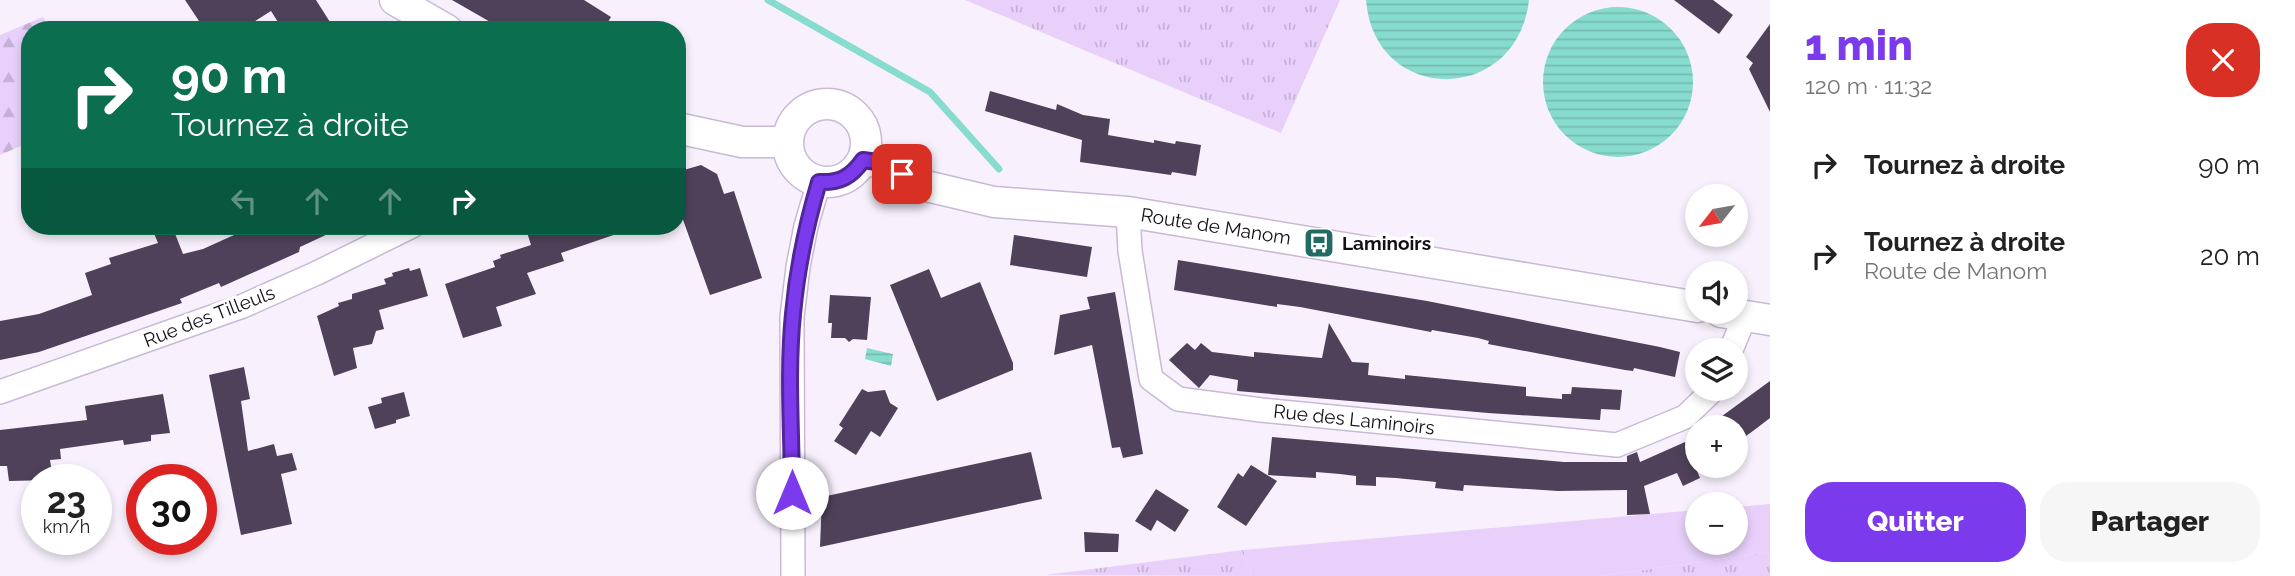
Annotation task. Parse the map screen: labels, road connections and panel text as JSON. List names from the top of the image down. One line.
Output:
{"streets":{"street":["Route de Manom","Rue des Tilleuls","Rue des Laminoirs"]},"crossings":[["Route de Manom","Rue des Laminoirs"]],"places":{"bus stop":["Laminoirs"]},"north":"bottom left","page":{"heading":["1 min","120 m · 11:32"],"turn":["90 m","Tournez à droite"],"list":[{"name":"Tournez à droite","value":"90 m"},{"name":"Tournez à droite","note":"Route de Manom","value":"20 m"}],"map_buttons":["+","−"],"speed":"23 km/h","limit":"30","buttons":["Quitter","Partager"]}}
